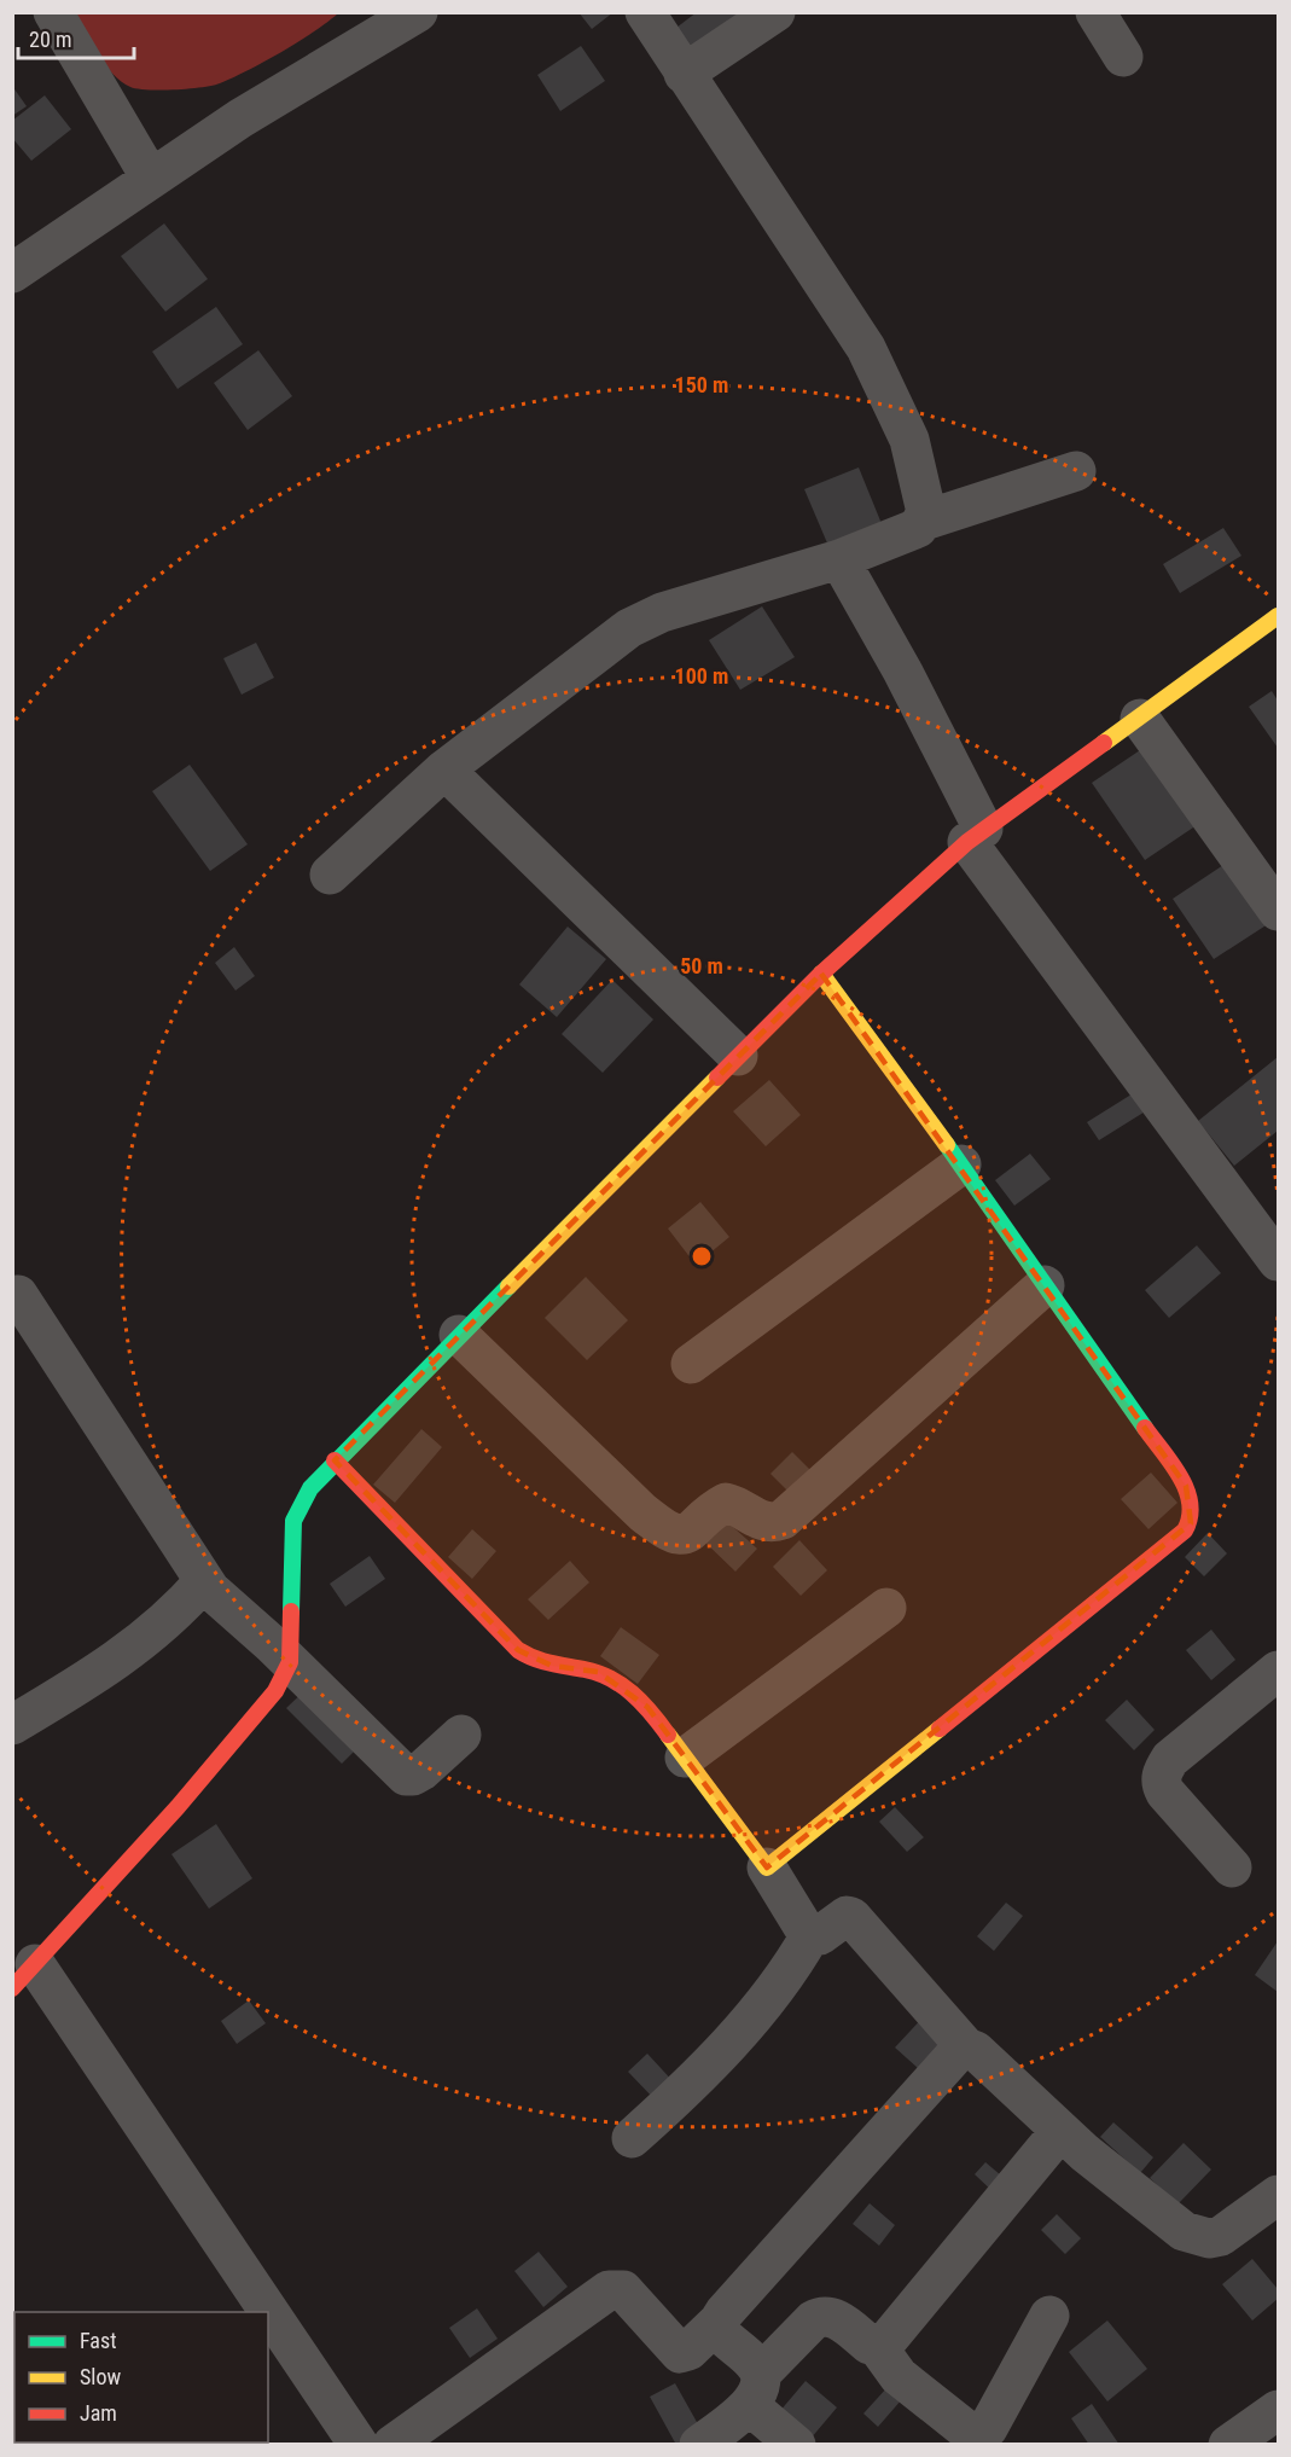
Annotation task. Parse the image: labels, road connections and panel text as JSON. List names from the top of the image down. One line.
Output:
{"legend":["Fast","Slow","Jam"],"scale_bar":"20 m","rings":["150 m","100 m","50 m"]}
